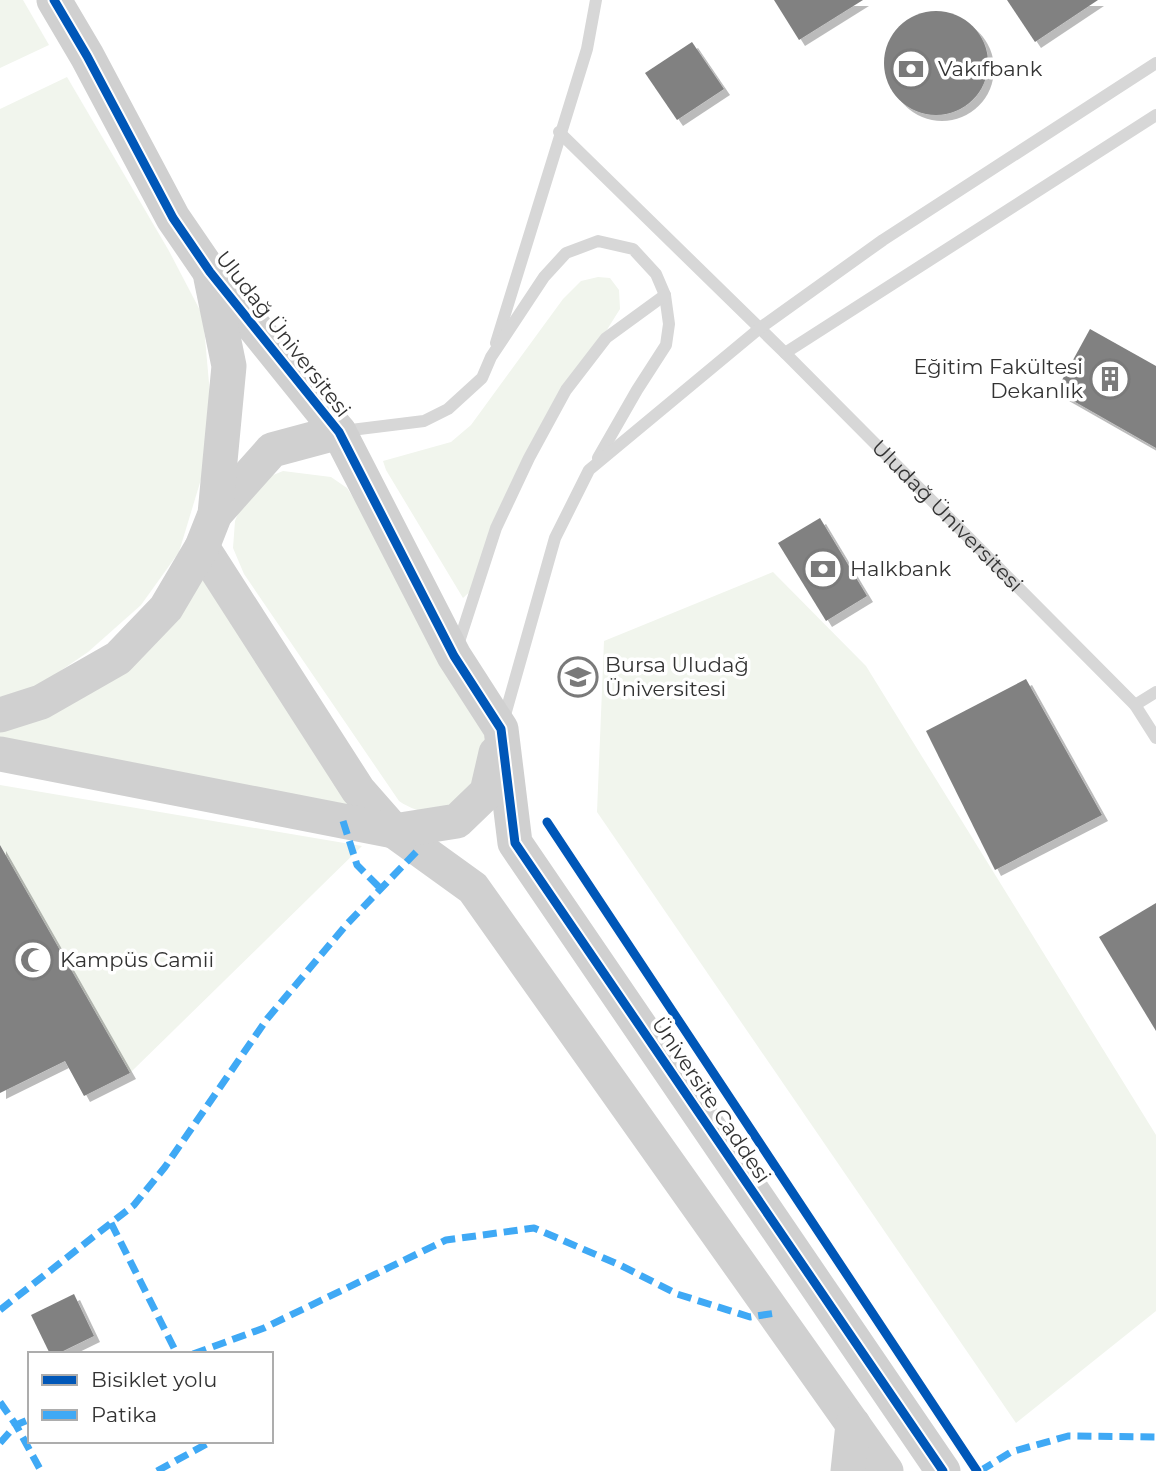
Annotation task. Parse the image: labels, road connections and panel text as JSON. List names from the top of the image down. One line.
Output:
{"streets":{"street":["Uludağ Üniversitesi","Üniversite Caddesi"]},"crossings":[["Uludağ Üniversitesi","Üniversite Caddesi"]],"places":{"bank":["Vakıfbank","Halkbank"],"building":["Eğitim Fakültesi Dekanlık"],"school or university":["Bursa Uludağ Üniversitesi"],"mosque":["Kampüs Camii"]},"legend":["Bisiklet yolu","Patika"]}
